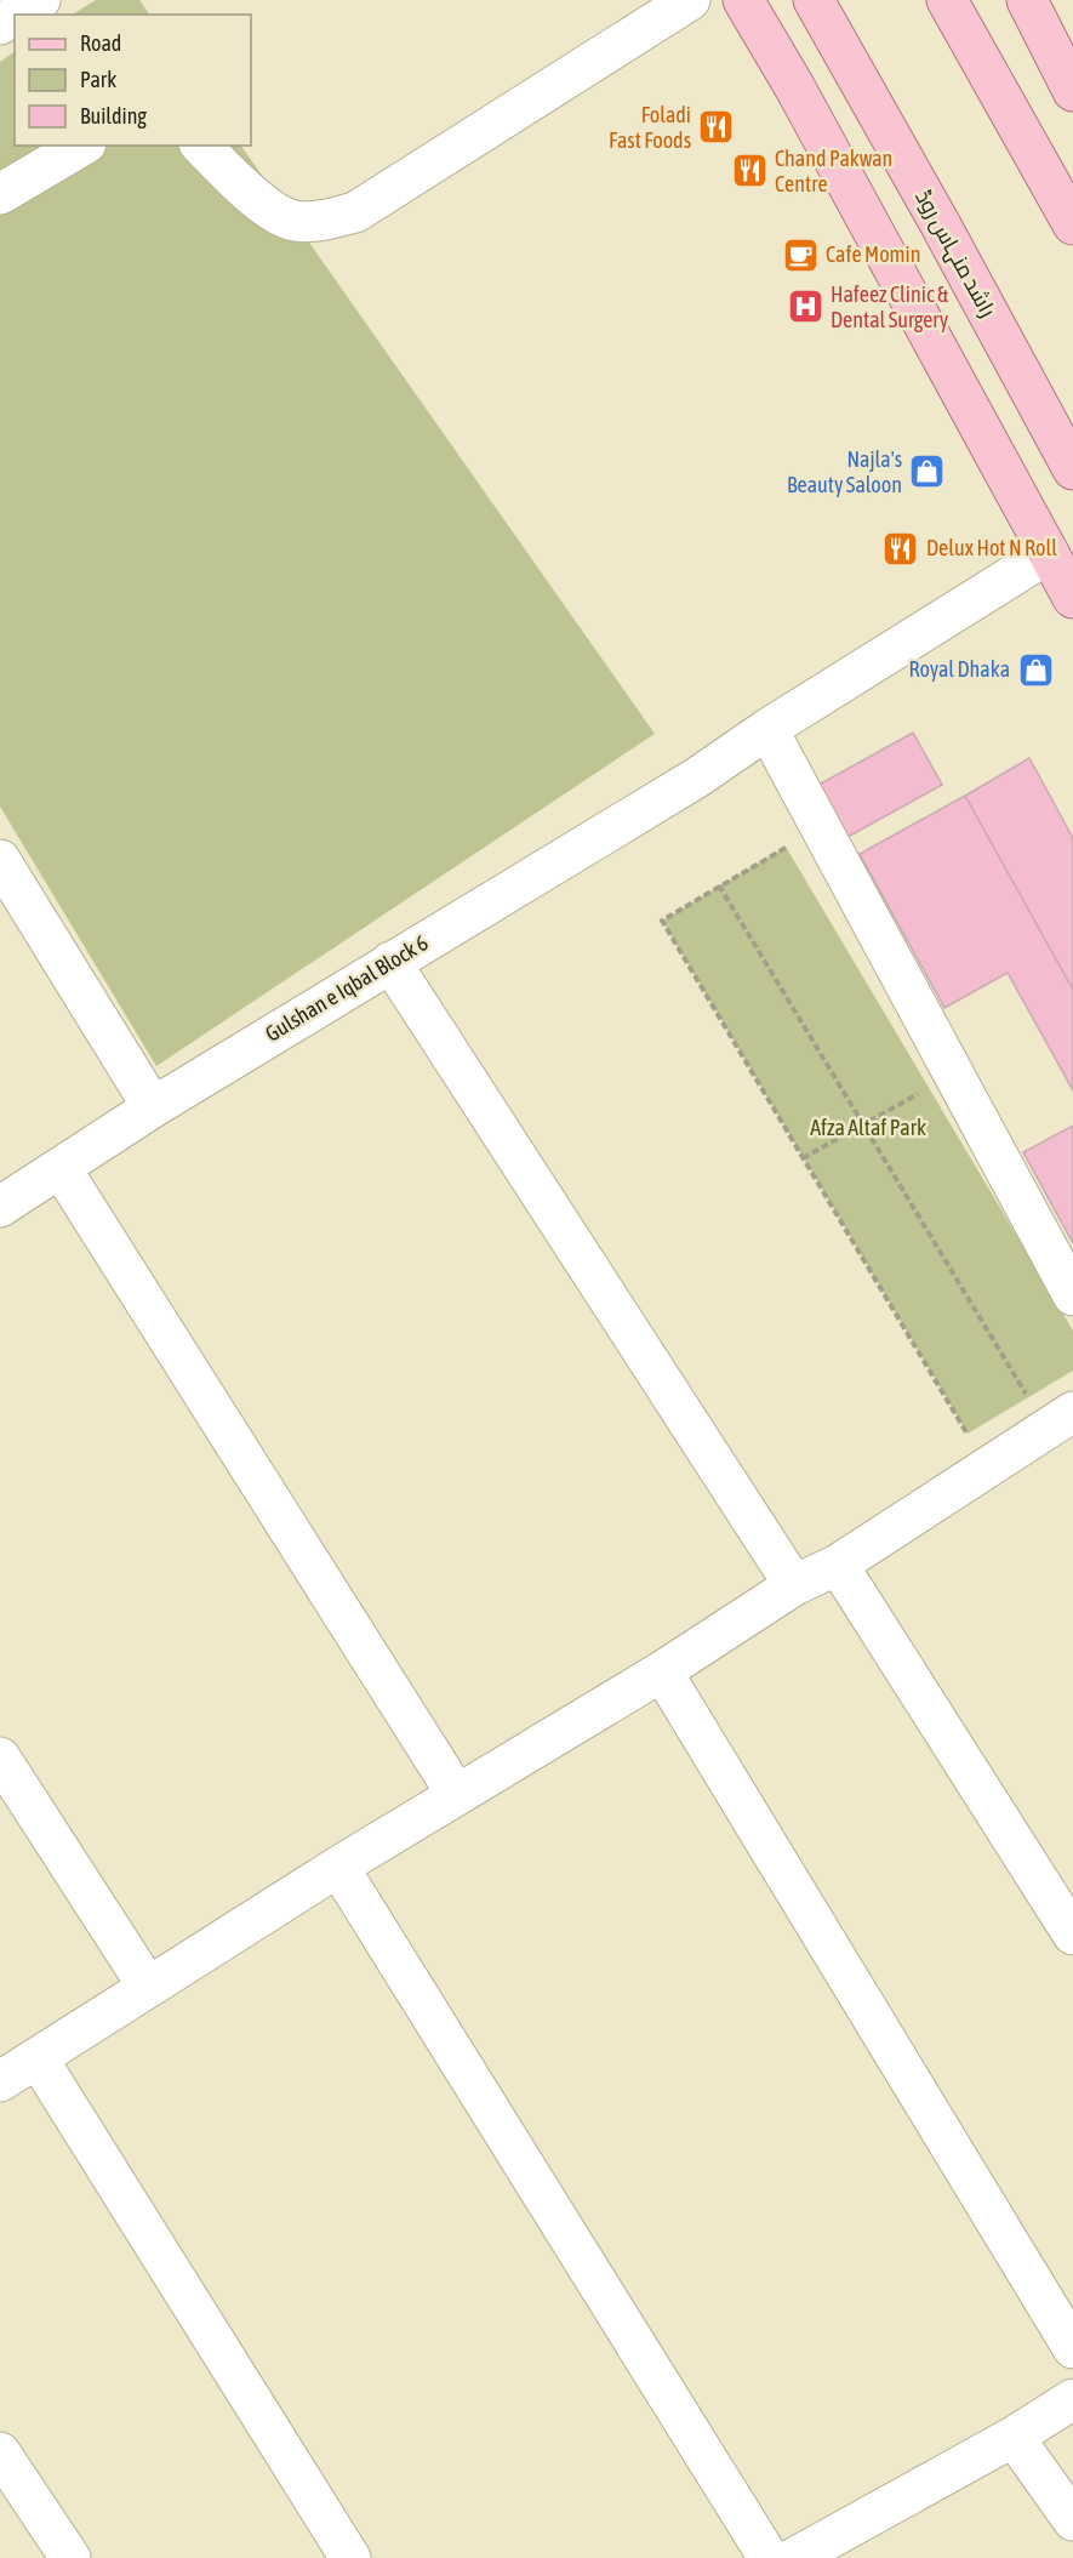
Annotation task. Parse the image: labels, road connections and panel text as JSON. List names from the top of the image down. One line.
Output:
{"streets":{"main road":["راشد منہاس روڈ"],"street":["Gulshan e Iqbal Block 6"]},"parks":["Afza Altaf Park"],"places":{"restaurant":["Foladi Fast Foods","Chand Pakwan Centre","Delux Hot N Roll"],"cafe":["Cafe Momin"],"hospital":["Hafeez Clinic & Dental Surgery"],"shop":["Najla's Beauty Saloon","Royal Dhaka"]},"legend":["Road","Park","Building"]}
